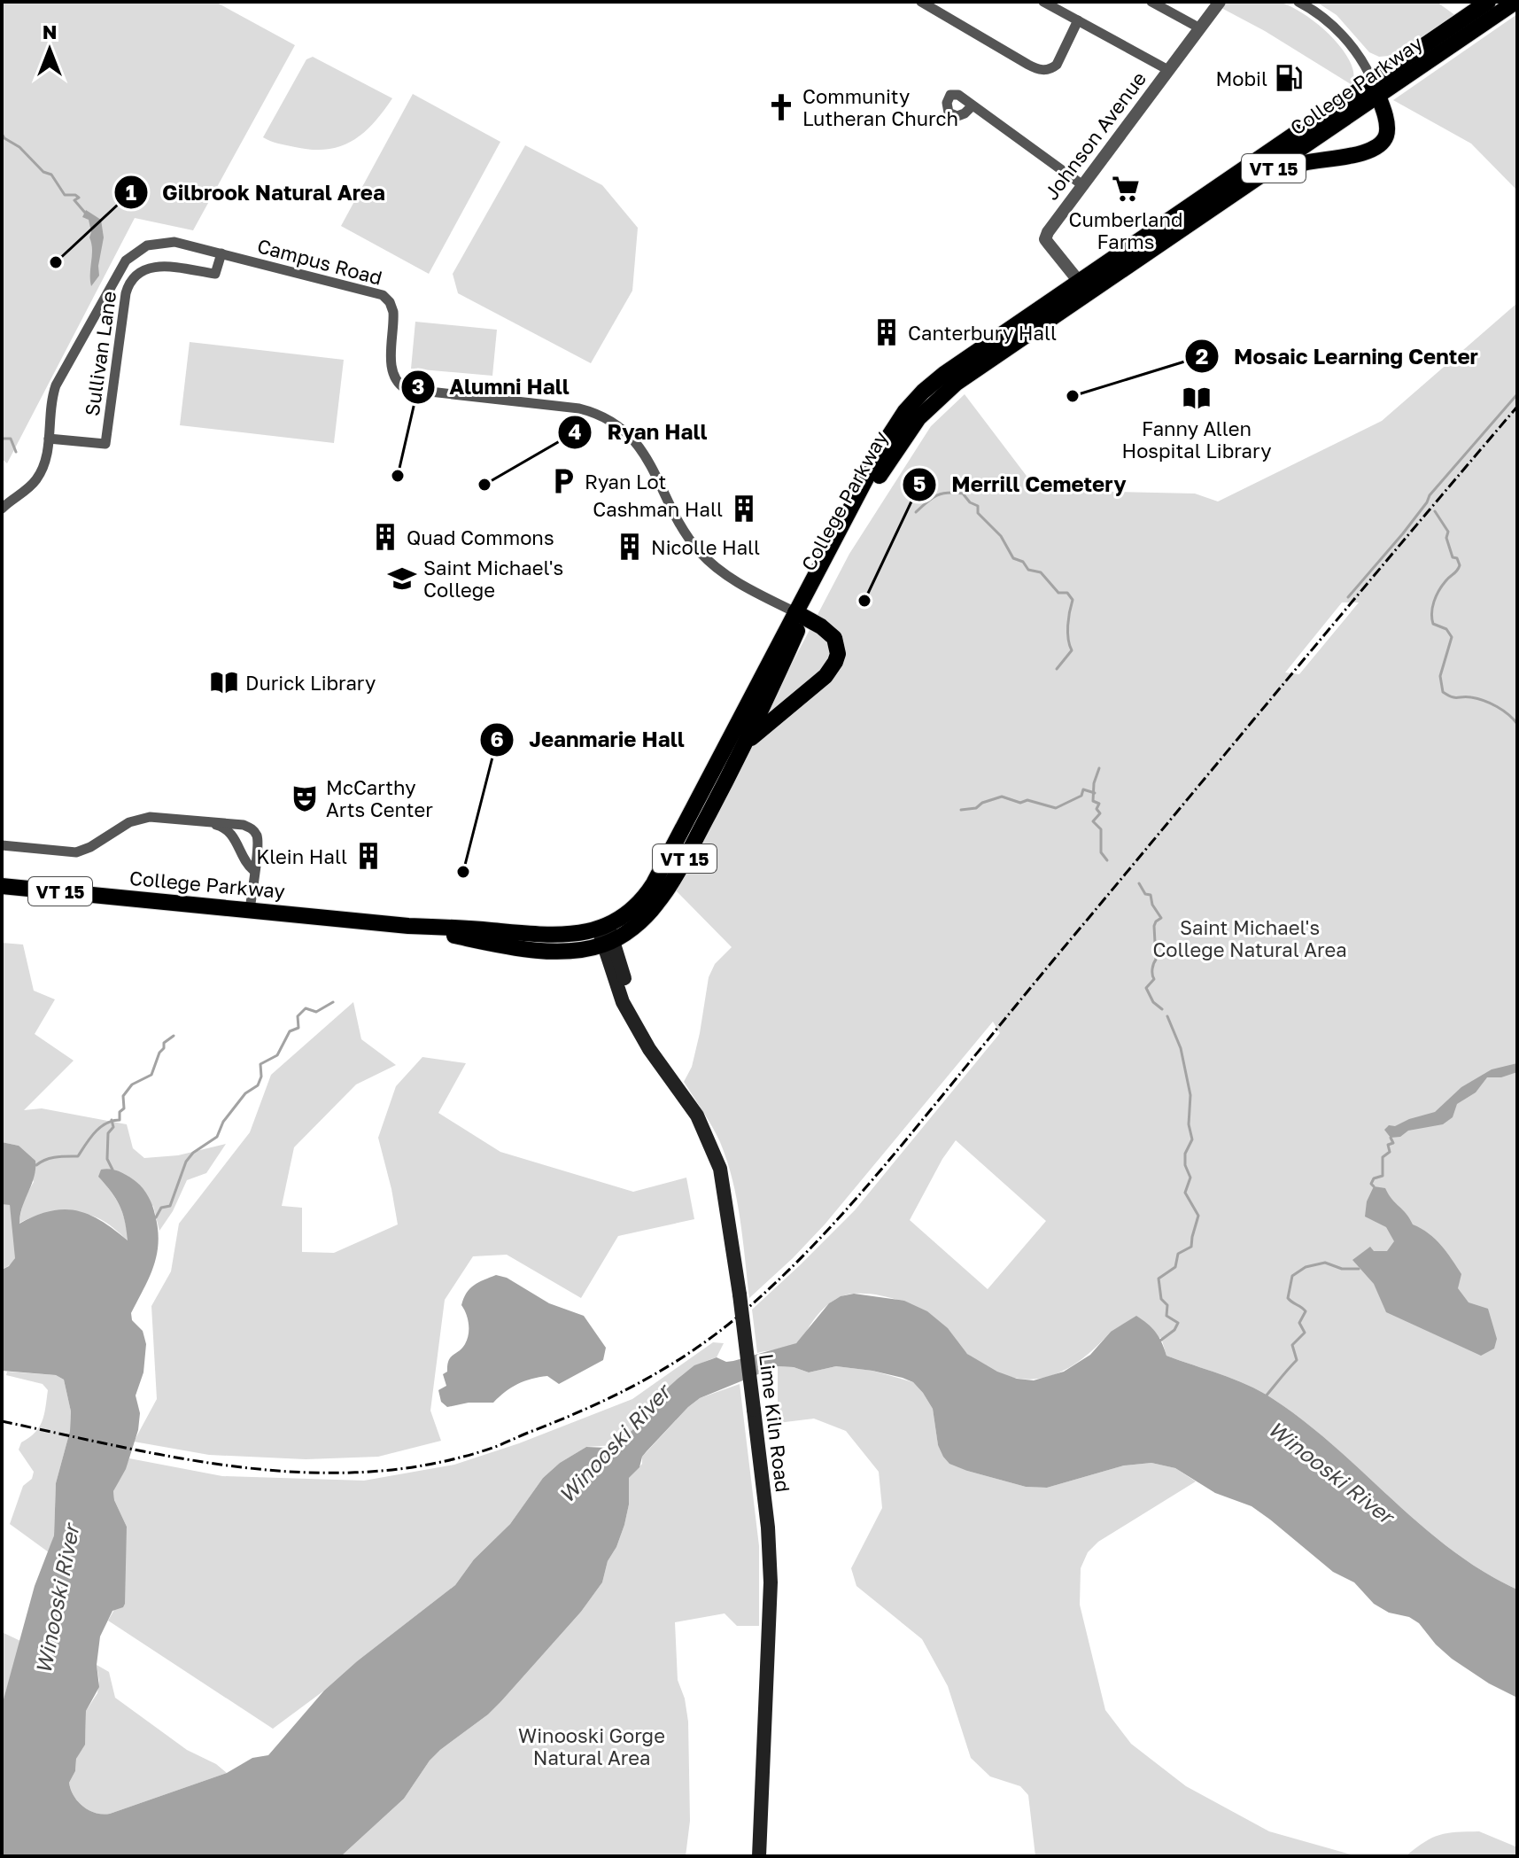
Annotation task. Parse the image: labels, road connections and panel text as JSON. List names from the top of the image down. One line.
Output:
{"streets":{"main road":["College Parkway","VT 15","Lime Kiln Road"],"street":["Johnson Avenue","Campus Road","Sullivan Lane"]},"crossings":[["College Parkway","Johnson Avenue"],["College Parkway","Campus Road"],["College Parkway","Lime Kiln Road"],["Campus Road","Sullivan Lane"]],"water":["Winooski River"],"parks":["Saint Michael's College Natural Area","Winooski Gorge Natural Area"],"places":{"fuel station":["Mobil"],"church":["Community Lutheran Church"],"supermarket":["Cumberland Farms"],"other":["Gilbrook Natural Area","Mosaic Learning Center","Alumni Hall","Ryan Hall","Merrill Cemetery","Jeanmarie Hall"],"building":["Canterbury Hall","Cashman Hall","Quad Commons","Nicolle Hall","Klein Hall"],"library":["Fanny Allen Hospital Library","Durick Library"],"parking":["Ryan Lot"],"school or university":["Saint Michael's College"],"theatre":["McCarthy Arts Center"]},"north":"top"}
